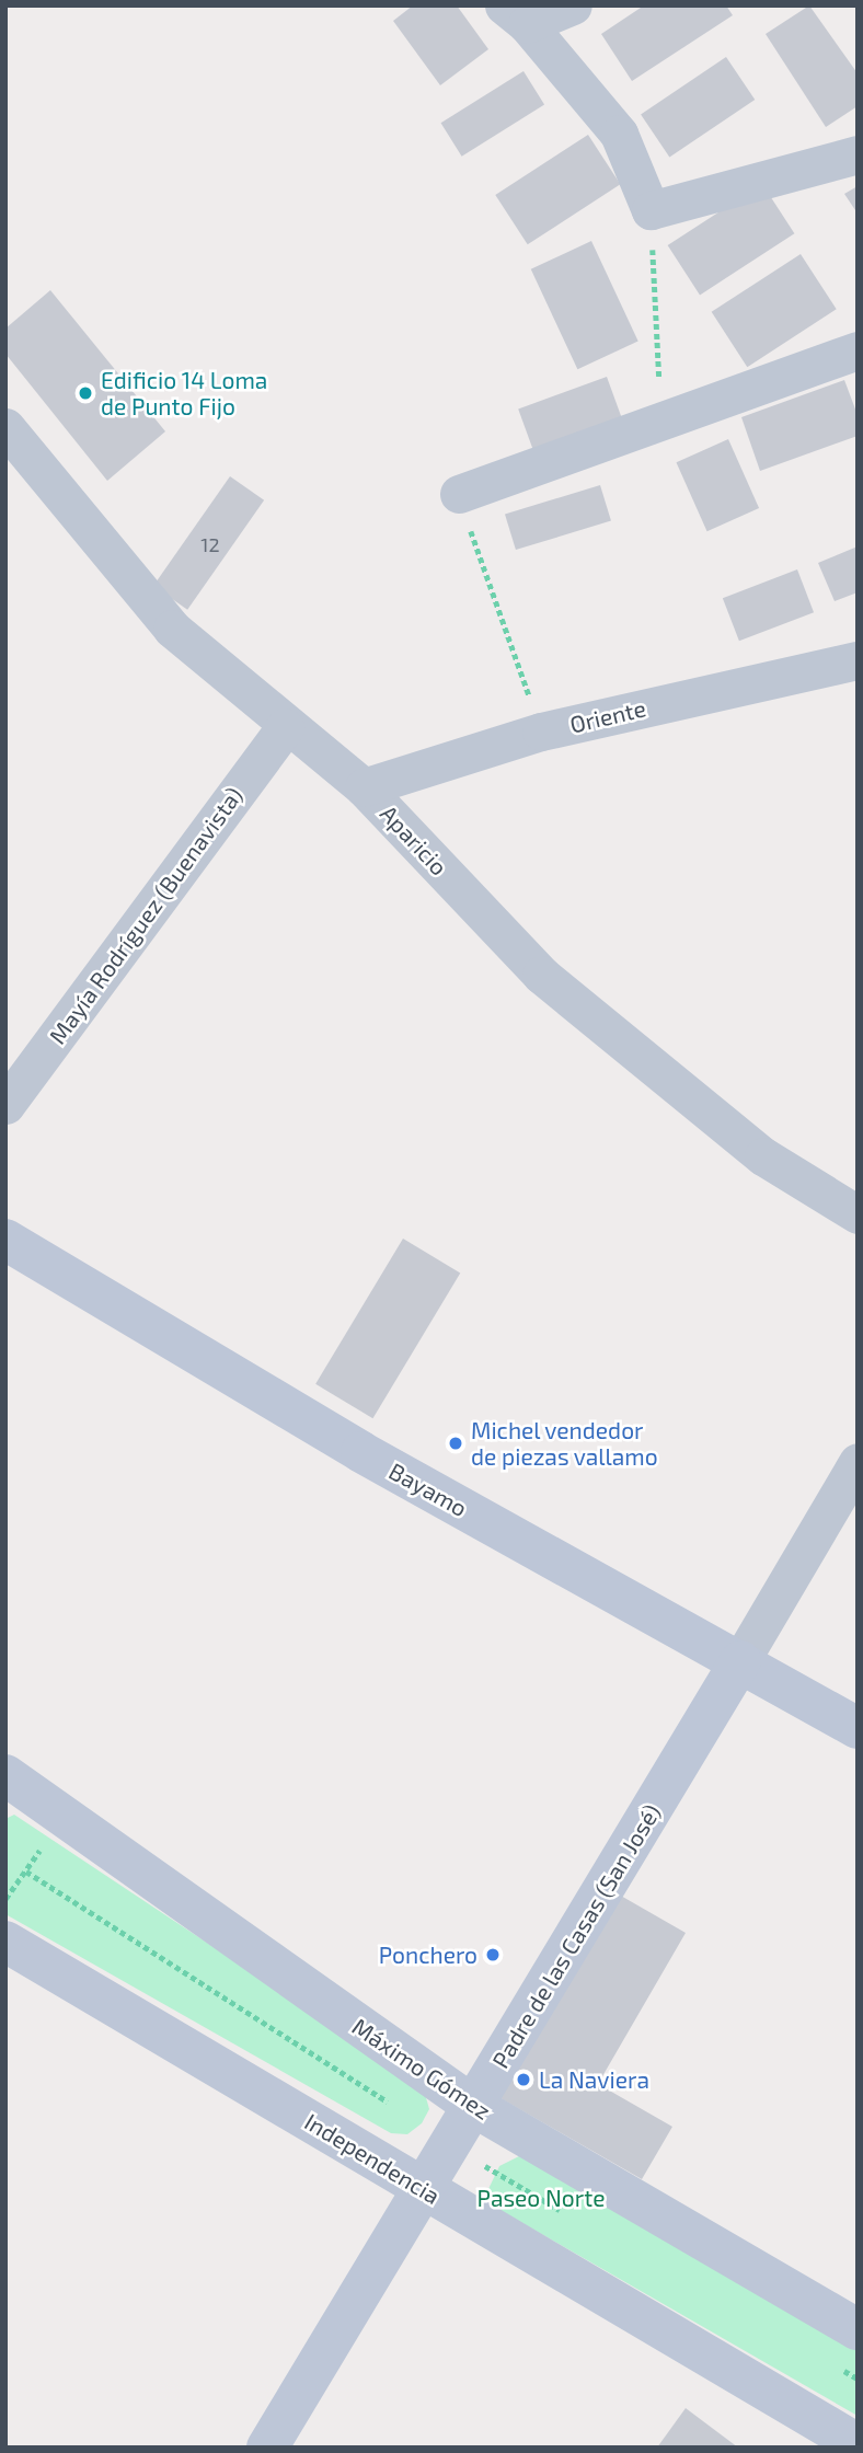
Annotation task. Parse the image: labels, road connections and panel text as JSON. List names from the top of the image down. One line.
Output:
{"streets":{"main road":["Bayamo","Padre de las Casas (San José)","Máximo Gómez","Independencia"],"street":["Oriente","Aparicio","Mayía Rodríguez (Buenavista)"]},"crossings":[["Oriente","Aparicio"],["Aparicio","Mayía Rodríguez (Buenavista)"],["Bayamo","Padre de las Casas (San José)"],["Padre de las Casas (San José)","Máximo Gómez"],["Padre de las Casas (San José)","Independencia"]],"parks":["Paseo Norte"],"places":["Edificio 14 Loma de Punto Fijo","Michel vendedor de piezas vallamo","Ponchero","La Naviera"],"house_numbers":["12"]}
